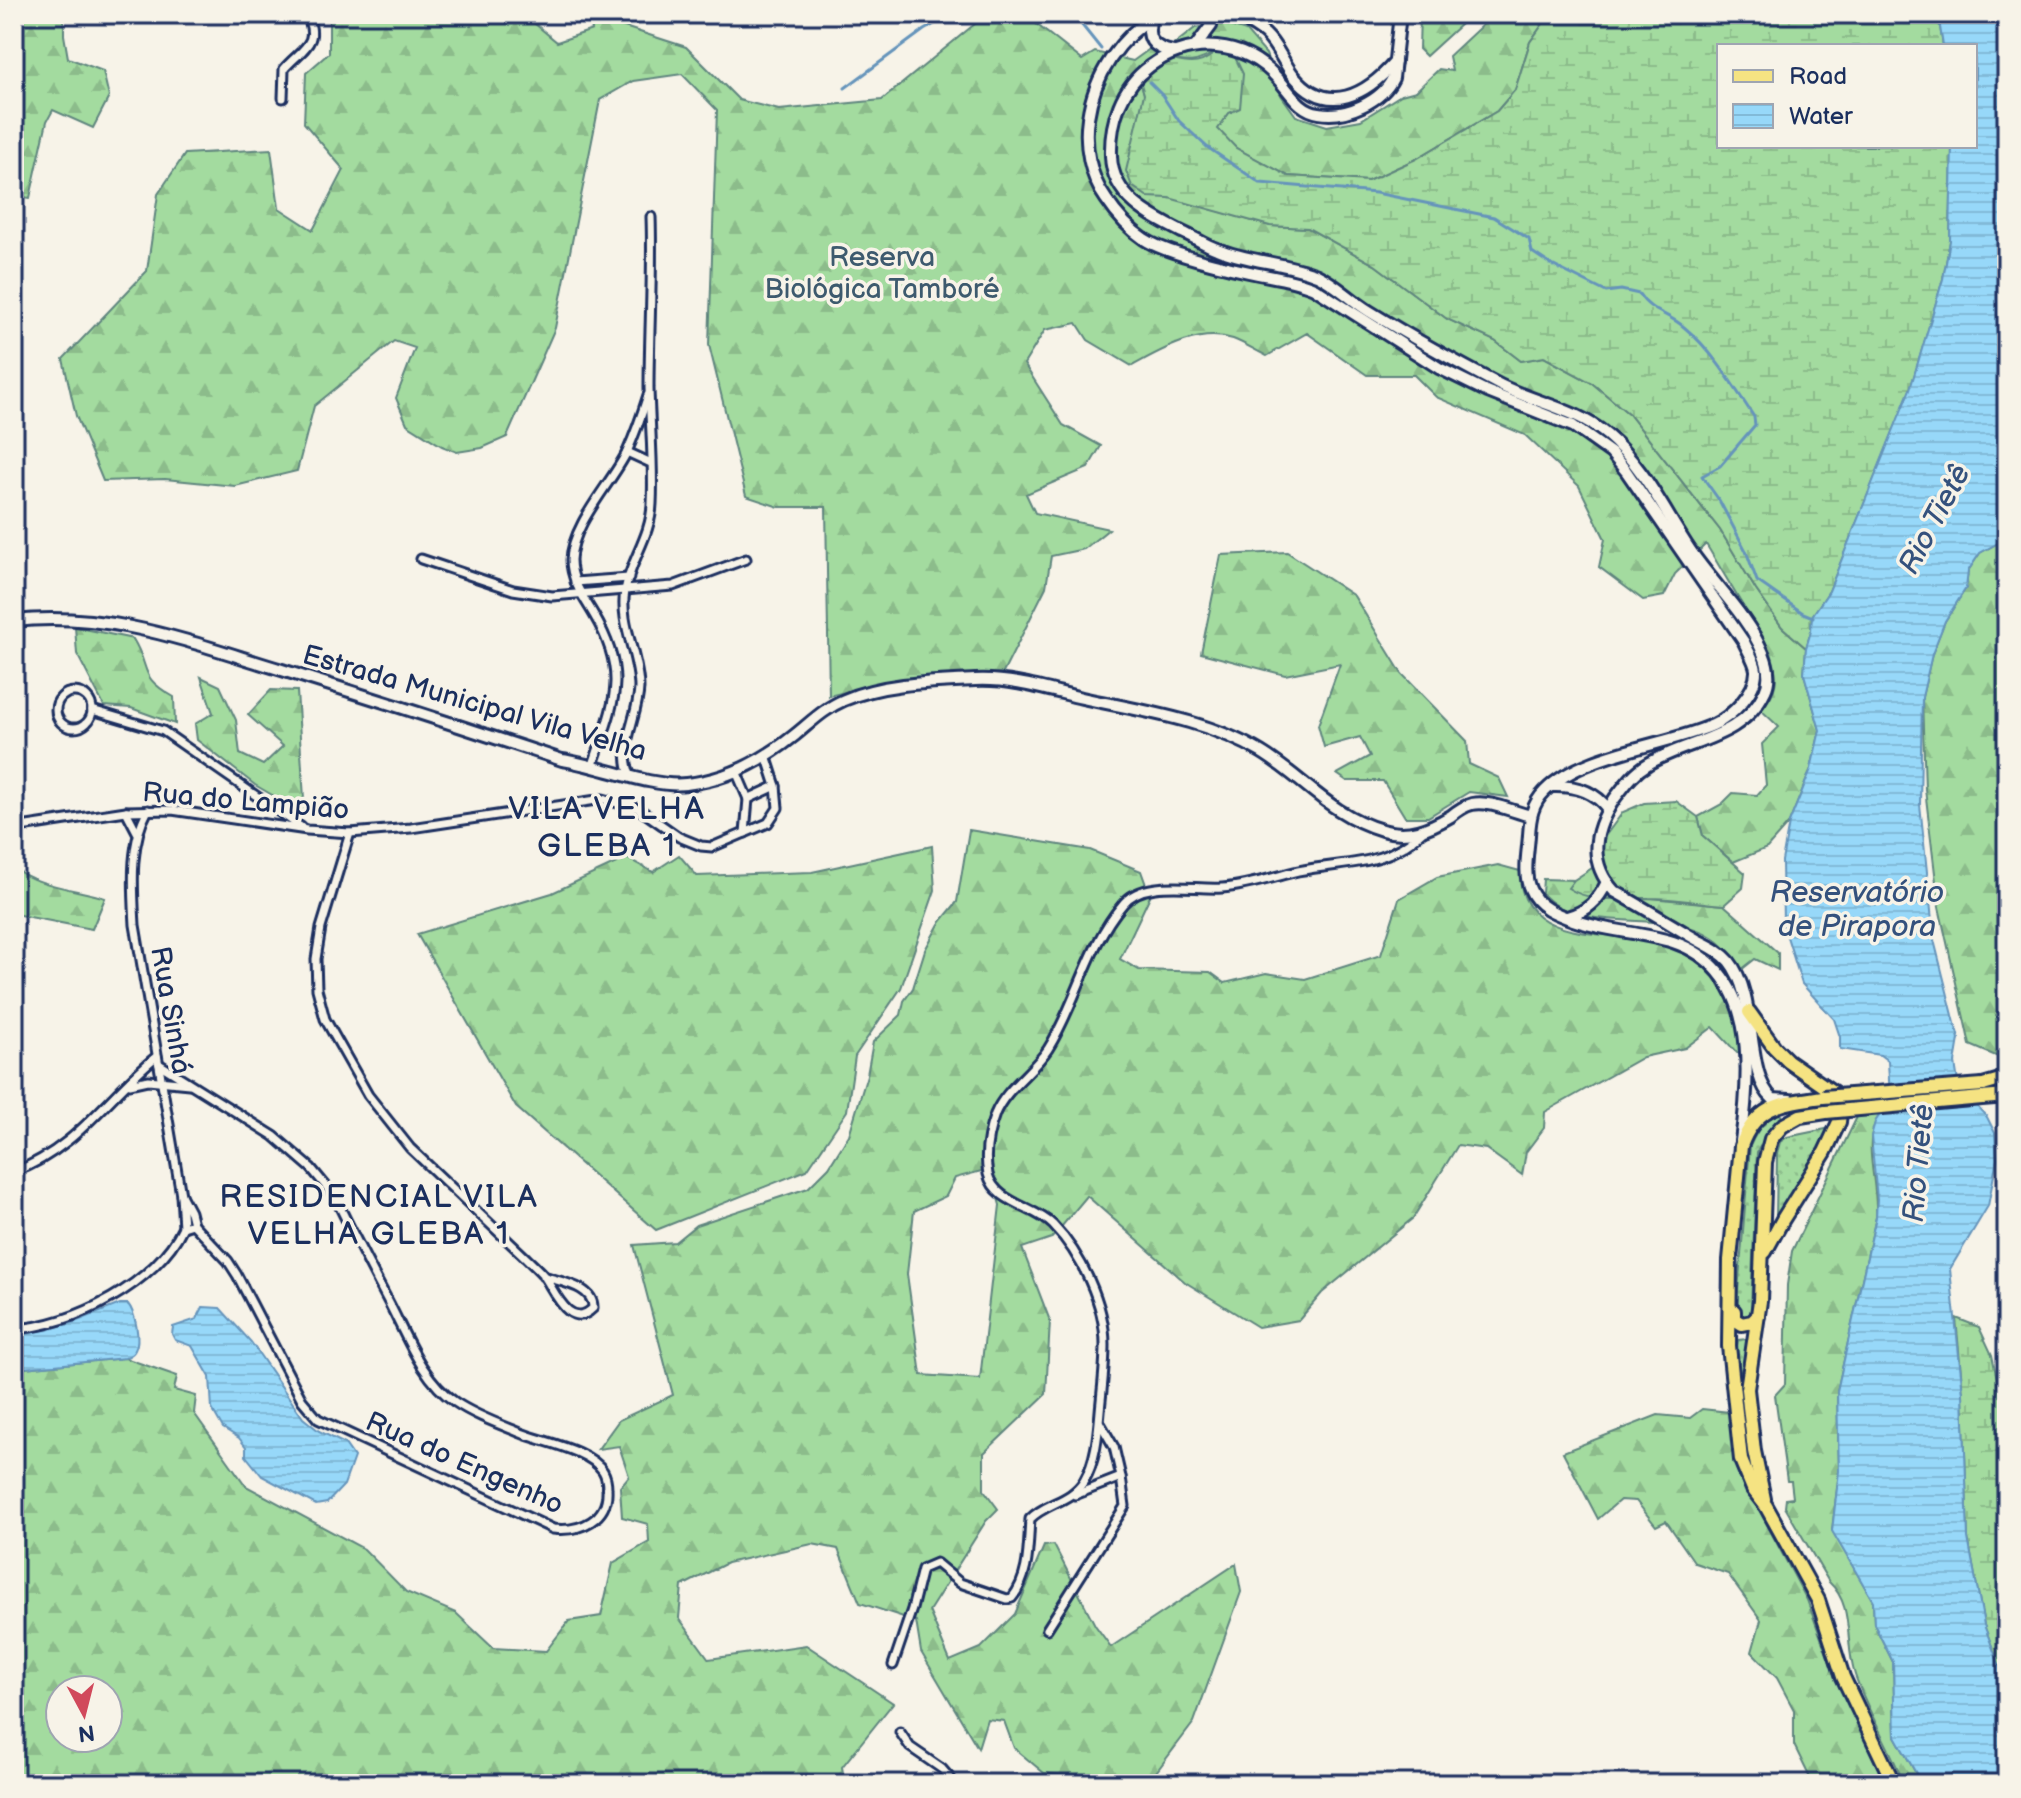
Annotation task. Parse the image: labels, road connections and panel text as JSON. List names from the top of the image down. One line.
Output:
{"streets":{"main road":["Estrada Municipal Vila Velha"],"street":["Rua do Lampião","Rua Sinhá","Rua do Engenho"]},"crossings":[["Rua Sinhá","Rua do Engenho"]],"districts":["VILA VELHA GLEBA 1","RESIDENCIAL VILA VELHA GLEBA 1"],"water":["Rio Tietê","Reservatório de Pirapora"],"parks":["Reserva Biológica Tamboré"],"legend":["Road","Water"],"north":"bottom"}
